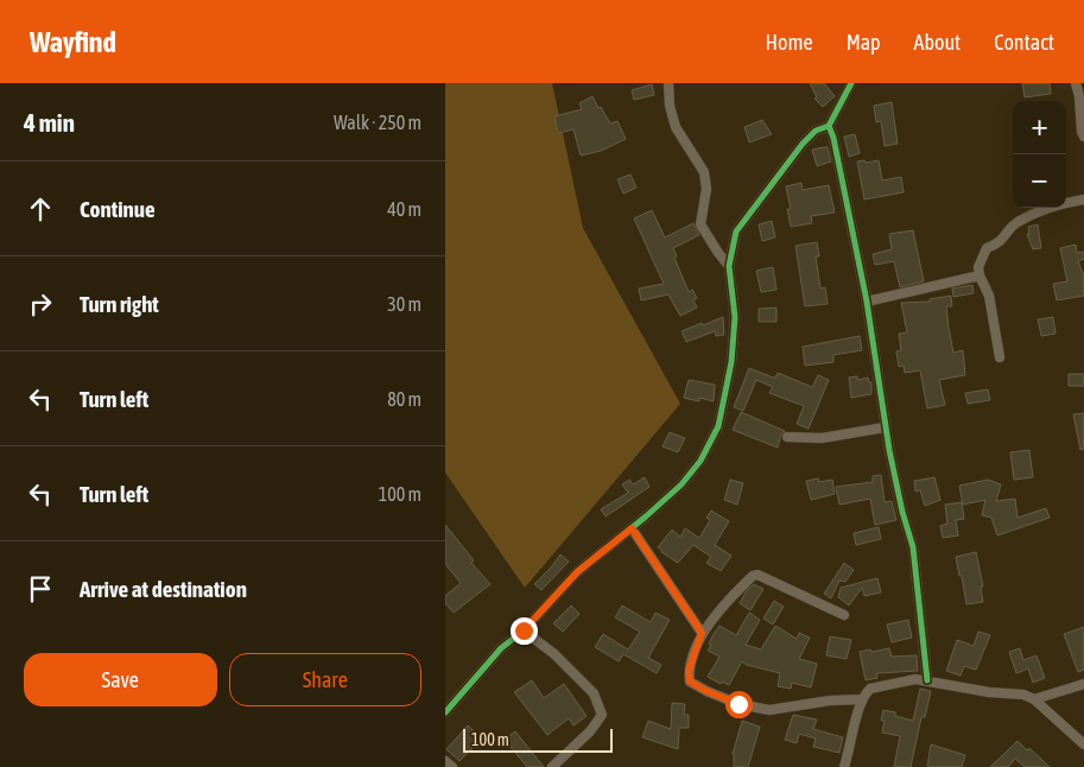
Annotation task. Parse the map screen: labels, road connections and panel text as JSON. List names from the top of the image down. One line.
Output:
{"scale_bar":"100 m","page":{"header":"Wayfind","nav":["Home","Map","About","Contact"],"heading":["4 min","Walk · 250 m"],"map_buttons":["+","−"],"list":[["Continue","40 m"],["Turn right","30 m"],["Turn left","80 m"],["Turn left","100 m"],"Arrive at destination"],"buttons":["Save","Share"],"scale":"100 m"}}
